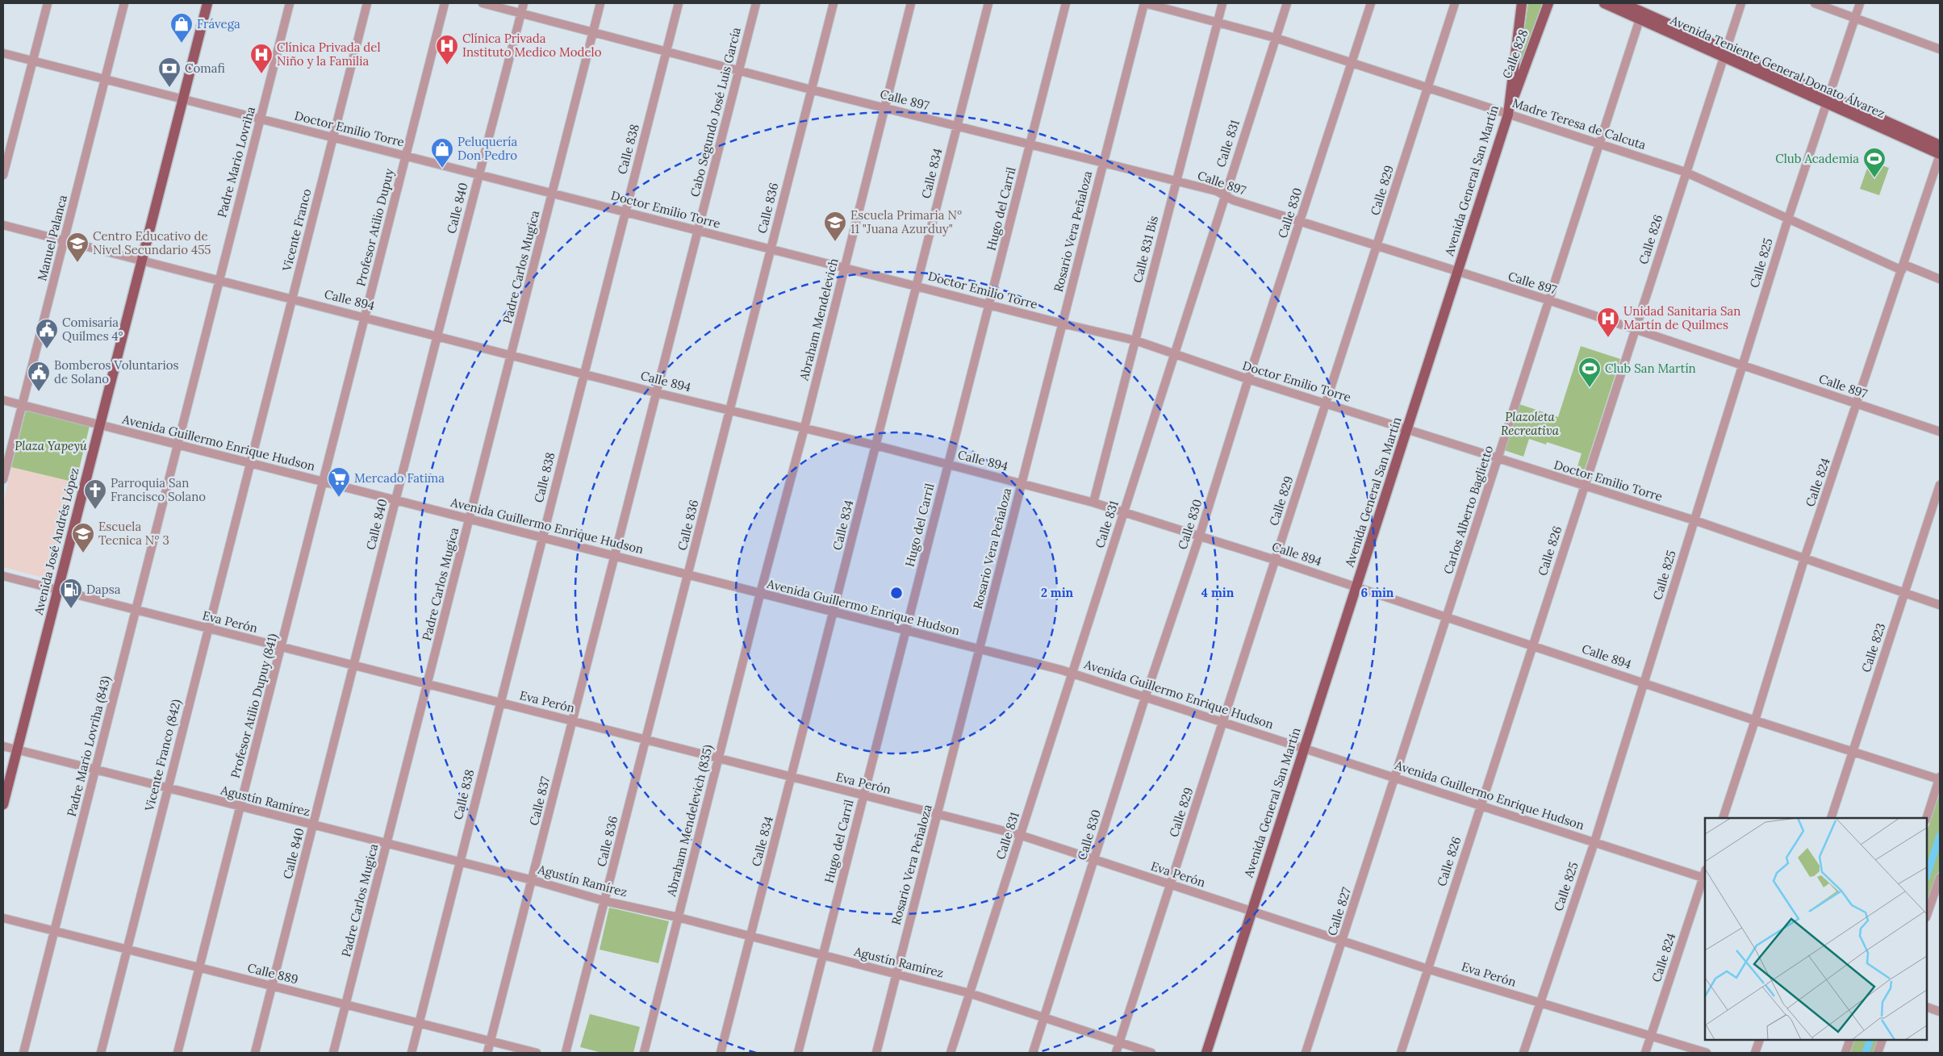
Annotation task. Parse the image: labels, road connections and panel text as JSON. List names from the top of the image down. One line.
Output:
{"streets":{"main road":["Calle 828","Avenida Teniente General Donato Álvarez","Avenida General San Martín","Avenida José Andrés López"],"street":["Calle 897","Cabo Segundo José Luis García","Madre Teresa de Calcuta","Doctor Emilio Torre","Calle 831","Calle 838","Padre Mario Lovriha","Calle 834","Calle 829","Calle 840","Calle 836","Hugo del Carril","Calle 830","Profesor Atilio Dupuy","Vicente Franco","Rosario Vera Peñaloza","Manuel Palanca","Calle 826","Calle 831 Bis","Calle 825","Padre Carlos Mugica","Calle 894","Abraham Mendelevich","Avenida Guillermo Enrique Hudson","Calle 824","Carlos Alberto Baglietto","Eva Perón","Calle 823","Profesor Atilio Dupuy (841)","Padre Mario Lovriha (843)","Vicente Franco (842)","Agustín Ramírez","Calle 837","Abraham Mendelevich (835)","Calle 827","Calle 889"]},"crossings":[["Calle 828","Madre Teresa de Calcuta"],["Calle 828","Avenida General San Martín"],["Avenida Teniente General Donato Álvarez","Calle 826"],["Avenida Teniente General Donato Álvarez","Calle 825"],["Avenida Teniente General Donato Álvarez","Calle 824"],["Avenida Teniente General Donato Álvarez","Carlos Alberto Baglietto"],["Calle 897","Cabo Segundo José Luis García"],["Calle 897","Calle 831"],["Calle 897","Calle 838"],["Calle 897","Calle 834"],["Calle 897","Avenida General San Martín"],["Calle 897","Calle 829"],["Calle 897","Calle 840"],["Calle 897","Calle 836"],["Calle 897","Hugo del Carril"],["Calle 897","Calle 830"],["Calle 897","Rosario Vera Peñaloza"],["Calle 897","Calle 826"],["Calle 897","Calle 831 Bis"],["Calle 897","Calle 825"],["Calle 897","Padre Carlos Mugica"],["Calle 897","Abraham Mendelevich"],["Calle 897","Calle 824"],["Calle 897","Carlos Alberto Baglietto"],["Cabo Segundo José Luis García","Doctor Emilio Torre"],["Cabo Segundo José Luis García","Calle 894"],["Cabo Segundo José Luis García","Avenida Guillermo Enrique Hudson"],["Cabo Segundo José Luis García","Calle 837"],["Madre Teresa de Calcuta","Calle 831"],["Madre Teresa de Calcuta","Avenida General San Martín"],["Madre Teresa de Calcuta","Calle 829"],["Madre Teresa de Calcuta","Calle 830"],["Madre Teresa de Calcuta","Rosario Vera Peñaloza"],["Madre Teresa de Calcuta","Calle 826"],["Madre Teresa de Calcuta","Calle 831 Bis"],["Madre Teresa de Calcuta","Calle 825"],["Madre Teresa de Calcuta","Calle 824"],["Madre Teresa de Calcuta","Carlos Alberto Baglietto"],["Doctor Emilio Torre","Calle 831"],["Doctor Emilio Torre","Calle 838"],["Doctor Emilio Torre","Padre Mario Lovriha"],["Doctor Emilio Torre","Calle 834"],["Doctor Emilio Torre","Avenida General San Martín"],["Doctor Emilio Torre","Calle 829"],["Doctor Emilio Torre","Calle 840"],["Doctor Emilio Torre","Calle 836"],["Doctor Emilio Torre","Hugo del Carril"],["Doctor Emilio Torre","Calle 830"],["Doctor Emilio Torre","Profesor Atilio Dupuy"],["Doctor Emilio Torre","Vicente Franco"],["Doctor Emilio Torre","Rosario Vera Peñaloza"],["Doctor Emilio Torre","Manuel Palanca"],["Doctor Emilio Torre","Calle 826"],["Doctor Emilio Torre","Calle 831 Bis"],["Doctor Emilio Torre","Calle 825"],["Doctor Emilio Torre","Padre Carlos Mugica"],["Doctor Emilio Torre","Abraham Mendelevich"],["Doctor Emilio Torre","Calle 824"],["Doctor Emilio Torre","Carlos Alberto Baglietto"],["Doctor Emilio Torre","Avenida José Andrés López"],["Doctor Emilio Torre","Calle 823"],["Calle 831","Calle 894"],["Calle 831","Avenida Guillermo Enrique Hudson"],["Calle 831","Eva Perón"],["Calle 831","Agustín Ramírez"],["Calle 838","Calle 894"],["Calle 838","Avenida Guillermo Enrique Hudson"],["Calle 838","Eva Perón"],["Calle 838","Agustín Ramírez"],["Calle 838","Calle 889"],["Padre Mario Lovriha","Calle 894"],["Padre Mario Lovriha","Avenida Guillermo Enrique Hudson"],["Padre Mario Lovriha","Padre Mario Lovriha (843)"],["Calle 834","Calle 894"],["Calle 834","Avenida Guillermo Enrique Hudson"],["Calle 834","Eva Perón"],["Calle 834","Agustín Ramírez"],["Avenida General San Martín","Calle 894"],["Avenida General San Martín","Avenida Guillermo Enrique Hudson"],["Avenida General San Martín","Eva Perón"],["Calle 829","Calle 894"],["Calle 829","Avenida Guillermo Enrique Hudson"],["Calle 829","Eva Perón"],["Calle 829","Agustín Ramírez"],["Calle 840","Calle 894"],["Calle 840","Avenida Guillermo Enrique Hudson"],["Calle 840","Eva Perón"],["Calle 840","Agustín Ramírez"],["Calle 840","Calle 889"],["Calle 836","Calle 894"],["Calle 836","Avenida Guillermo Enrique Hudson"],["Calle 836","Eva Perón"],["Calle 836","Agustín Ramírez"],["Hugo del Carril","Calle 894"],["Hugo del Carril","Avenida Guillermo Enrique Hudson"],["Hugo del Carril","Eva Perón"],["Hugo del Carril","Agustín Ramírez"],["Calle 830","Calle 894"],["Calle 830","Avenida Guillermo Enrique Hudson"],["Calle 830","Eva Perón"],["Calle 830","Agustín Ramírez"],["Profesor Atilio Dupuy","Calle 894"],["Profesor Atilio Dupuy","Avenida Guillermo Enrique Hudson"],["Profesor Atilio Dupuy","Profesor Atilio Dupuy (841)"],["Vicente Franco","Calle 894"],["Vicente Franco","Avenida Guillermo Enrique Hudson"],["Vicente Franco","Vicente Franco (842)"],["Rosario Vera Peñaloza","Calle 894"],["Rosario Vera Peñaloza","Avenida Guillermo Enrique Hudson"],["Rosario Vera Peñaloza","Eva Perón"],["Rosario Vera Peñaloza","Agustín Ramírez"],["Manuel Palanca","Calle 894"],["Manuel Palanca","Avenida Guillermo Enrique Hudson"],["Calle 826","Calle 894"],["Calle 826","Avenida Guillermo Enrique Hudson"],["Calle 826","Eva Perón"],["Calle 831 Bis","Calle 894"],["Calle 825","Calle 894"],["Calle 825","Avenida Guillermo Enrique Hudson"],["Calle 825","Eva Perón"],["Padre Carlos Mugica","Calle 894"],["Padre Carlos Mugica","Avenida Guillermo Enrique Hudson"],["Padre Carlos Mugica","Eva Perón"],["Padre Carlos Mugica","Agustín Ramírez"],["Padre Carlos Mugica","Calle 889"],["Calle 894","Abraham Mendelevich"],["Calle 894","Calle 824"],["Calle 894","Carlos Alberto Baglietto"],["Calle 894","Avenida José Andrés López"],["Calle 894","Calle 823"],["Abraham Mendelevich","Avenida Guillermo Enrique Hudson"],["Abraham Mendelevich","Abraham Mendelevich (835)"],["Avenida Guillermo Enrique Hudson","Calle 824"],["Avenida Guillermo Enrique Hudson","Carlos Alberto Baglietto"],["Avenida Guillermo Enrique Hudson","Avenida José Andrés López"],["Avenida Guillermo Enrique Hudson","Profesor Atilio Dupuy (841)"],["Avenida Guillermo Enrique Hudson","Padre Mario Lovriha (843)"],["Avenida Guillermo Enrique Hudson","Vicente Franco (842)"],["Avenida Guillermo Enrique Hudson","Calle 837"],["Avenida Guillermo Enrique Hudson","Abraham Mendelevich (835)"],["Avenida Guillermo Enrique Hudson","Calle 827"],["Calle 824","Eva Perón"],["Carlos Alberto Baglietto","Calle 827"],["Avenida José Andrés López","Eva Perón"],["Avenida José Andrés López","Agustín Ramírez"],["Eva Perón","Profesor Atilio Dupuy (841)"],["Eva Perón","Padre Mario Lovriha (843)"],["Eva Perón","Vicente Franco (842)"],["Eva Perón","Calle 837"],["Eva Perón","Abraham Mendelevich (835)"],["Eva Perón","Calle 827"],["Profesor Atilio Dupuy (841)","Agustín Ramírez"],["Profesor Atilio Dupuy (841)","Calle 889"],["Padre Mario Lovriha (843)","Agustín Ramírez"],["Padre Mario Lovriha (843)","Calle 889"],["Vicente Franco (842)","Agustín Ramírez"],["Vicente Franco (842)","Calle 889"],["Agustín Ramírez","Calle 837"],["Agustín Ramírez","Abraham Mendelevich (835)"],["Calle 837","Calle 889"]],"parks":["Plazoleta Recreativa","Plaza Yapeyú"],"places":{"shop":["Frávega","Peluquería Don Pedro"],"hospital":["Clínica Privada Instituto Medico Modelo","Clínica Privada del Niño y la Familia","Unidad Sanitaria San Martín de Quilmes"],"bank":["Comafi"],"sports":["Club Academia","Club San Martín"],"school or university":["Escuela Primaria Nº 11 \"Juana Azurduy\"","Centro Educativo de Nivel Secundario 455","Escuela Tecnica Nº 3"],"public building":["Comisaría Quilmes 4°","Bomberos Voluntarios de Solano"],"supermarket":["Mercado Fatima"],"church":["Parroquia San Francisco Solano"],"fuel station":["Dapsa"]},"rings":["2 min","4 min","6 min"]}
